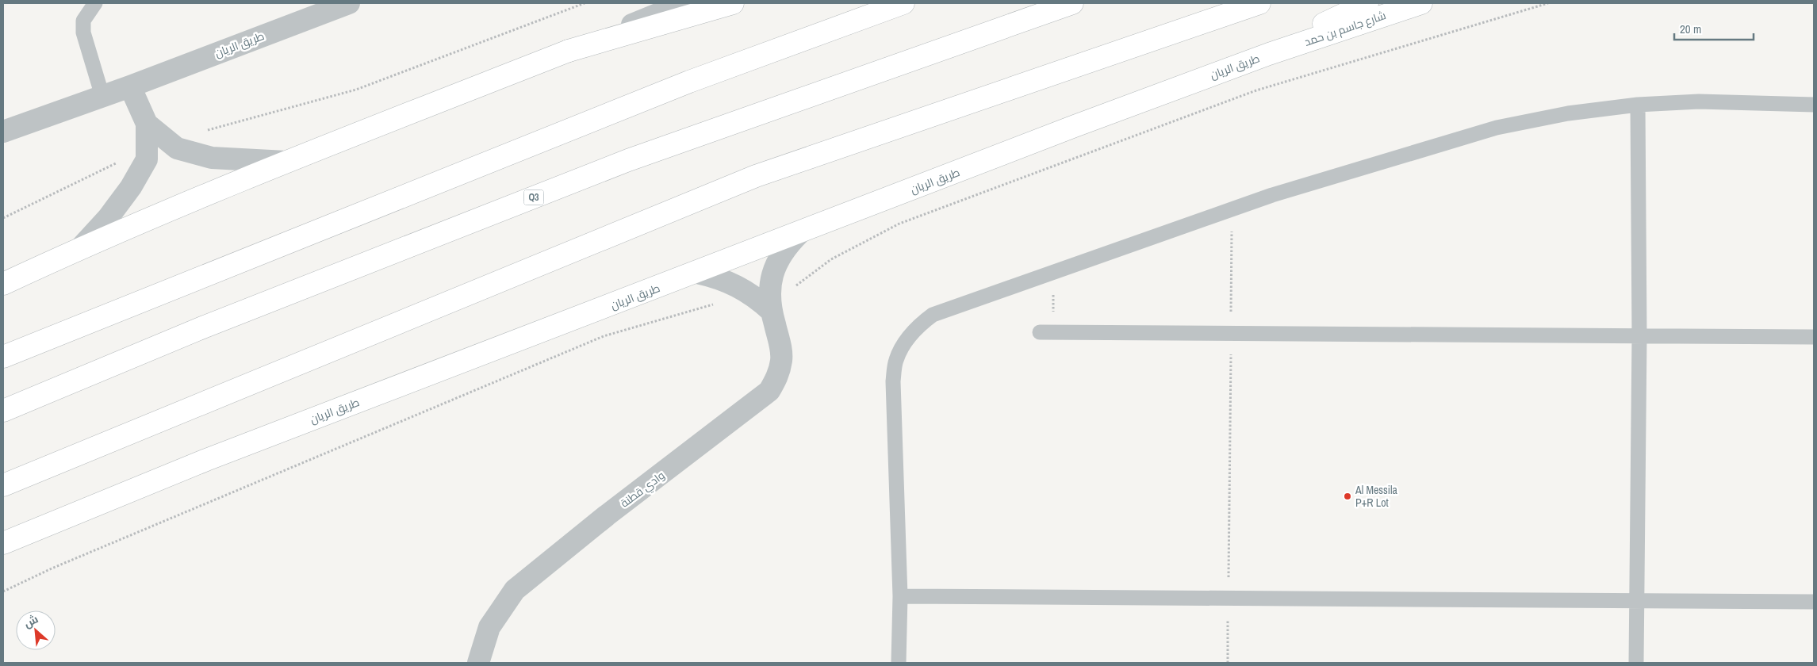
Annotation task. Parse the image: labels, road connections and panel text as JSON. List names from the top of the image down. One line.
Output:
{"streets":{"main road":["شارع جاسم بن حمد","طريق الريان","Q3"],"street":["وادي قطنة"]},"crossings":[["شارع جاسم بن حمد","طريق الريان"],["طريق الريان","وادي قطنة"]],"places":["Al Messila P+R Lot"],"scale_bar":"20 m","north":"top left"}
